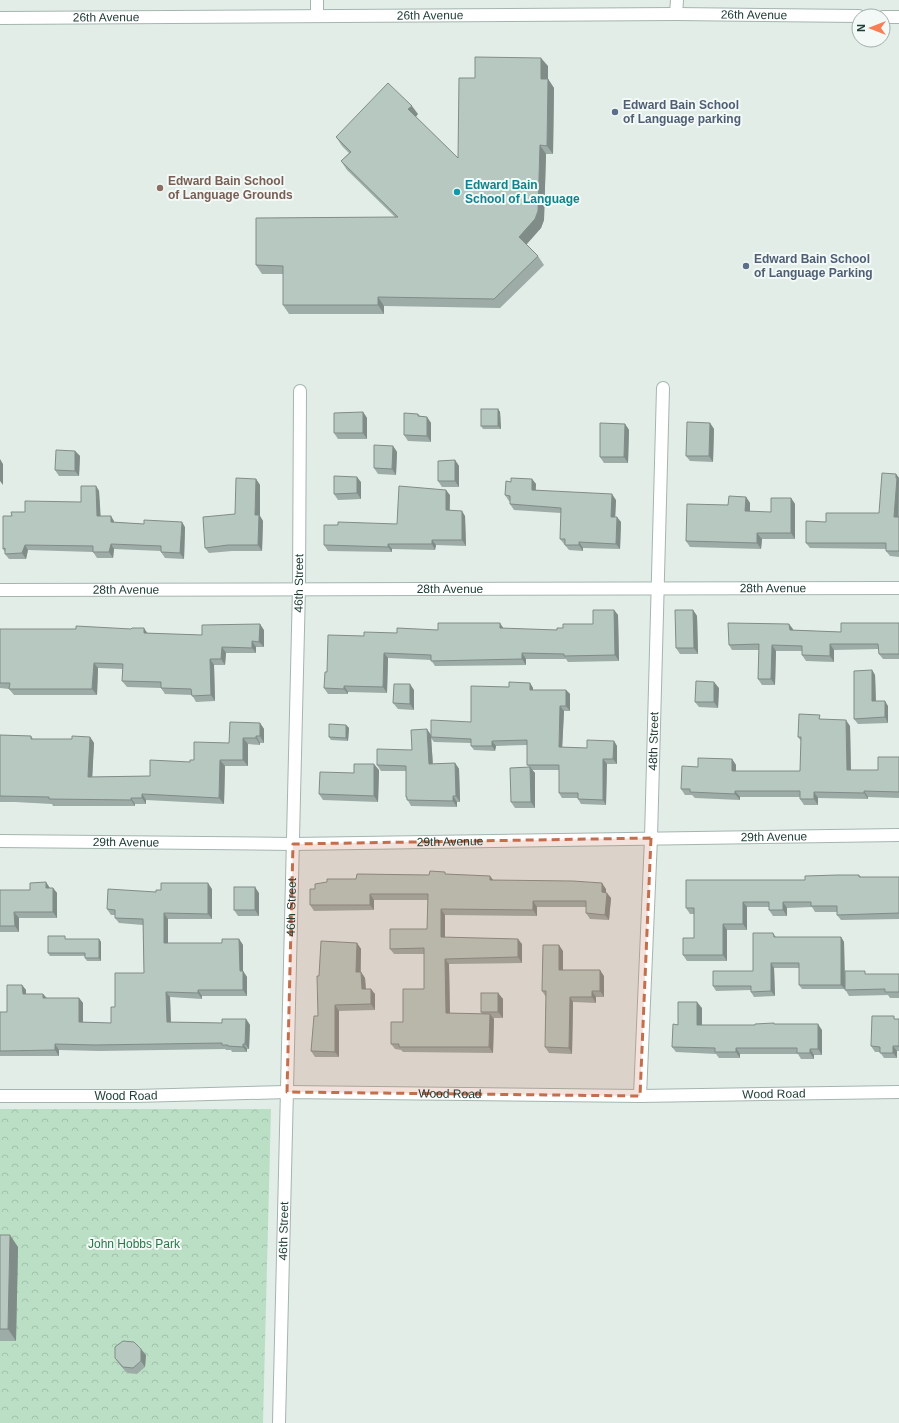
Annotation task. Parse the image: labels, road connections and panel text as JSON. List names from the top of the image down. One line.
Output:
{"streets":{"street":["26th Avenue","46th Street","28th Avenue","48th Street","29th Avenue","Wood Road"]},"crossings":[["46th Street","28th Avenue"],["46th Street","29th Avenue"],["46th Street","Wood Road"],["28th Avenue","48th Street"],["48th Street","29th Avenue"],["48th Street","Wood Road"]],"parks":["John Hobbs Park"],"places":["Edward Bain School of Language parking","Edward Bain School of Language Grounds","Edward Bain School of Language","Edward Bain School of Language Parking"],"north":"left"}
